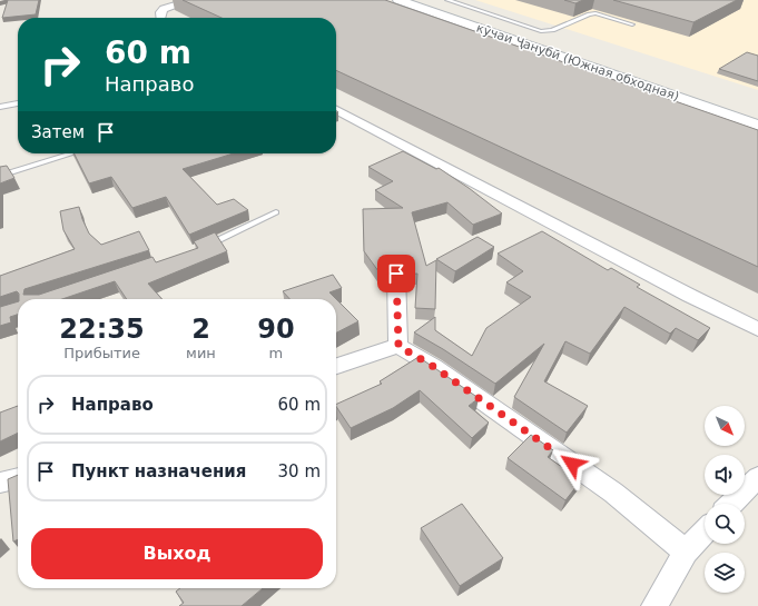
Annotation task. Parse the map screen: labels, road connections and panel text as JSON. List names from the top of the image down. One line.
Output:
{"streets":{"main road":["кӯчаи Ҷанубӣ (Южная обходная)"]},"north":"bottom right","page":{"turn":["60 m","Направо"],"then":"Затем","eta":["22:35","Прибытие","2","мин","90","m"],"list":[{"name":"Направо","value":"60 m"},{"name":"Пункт назначения","value":"30 m"}],"buttons":"Выход"}}
